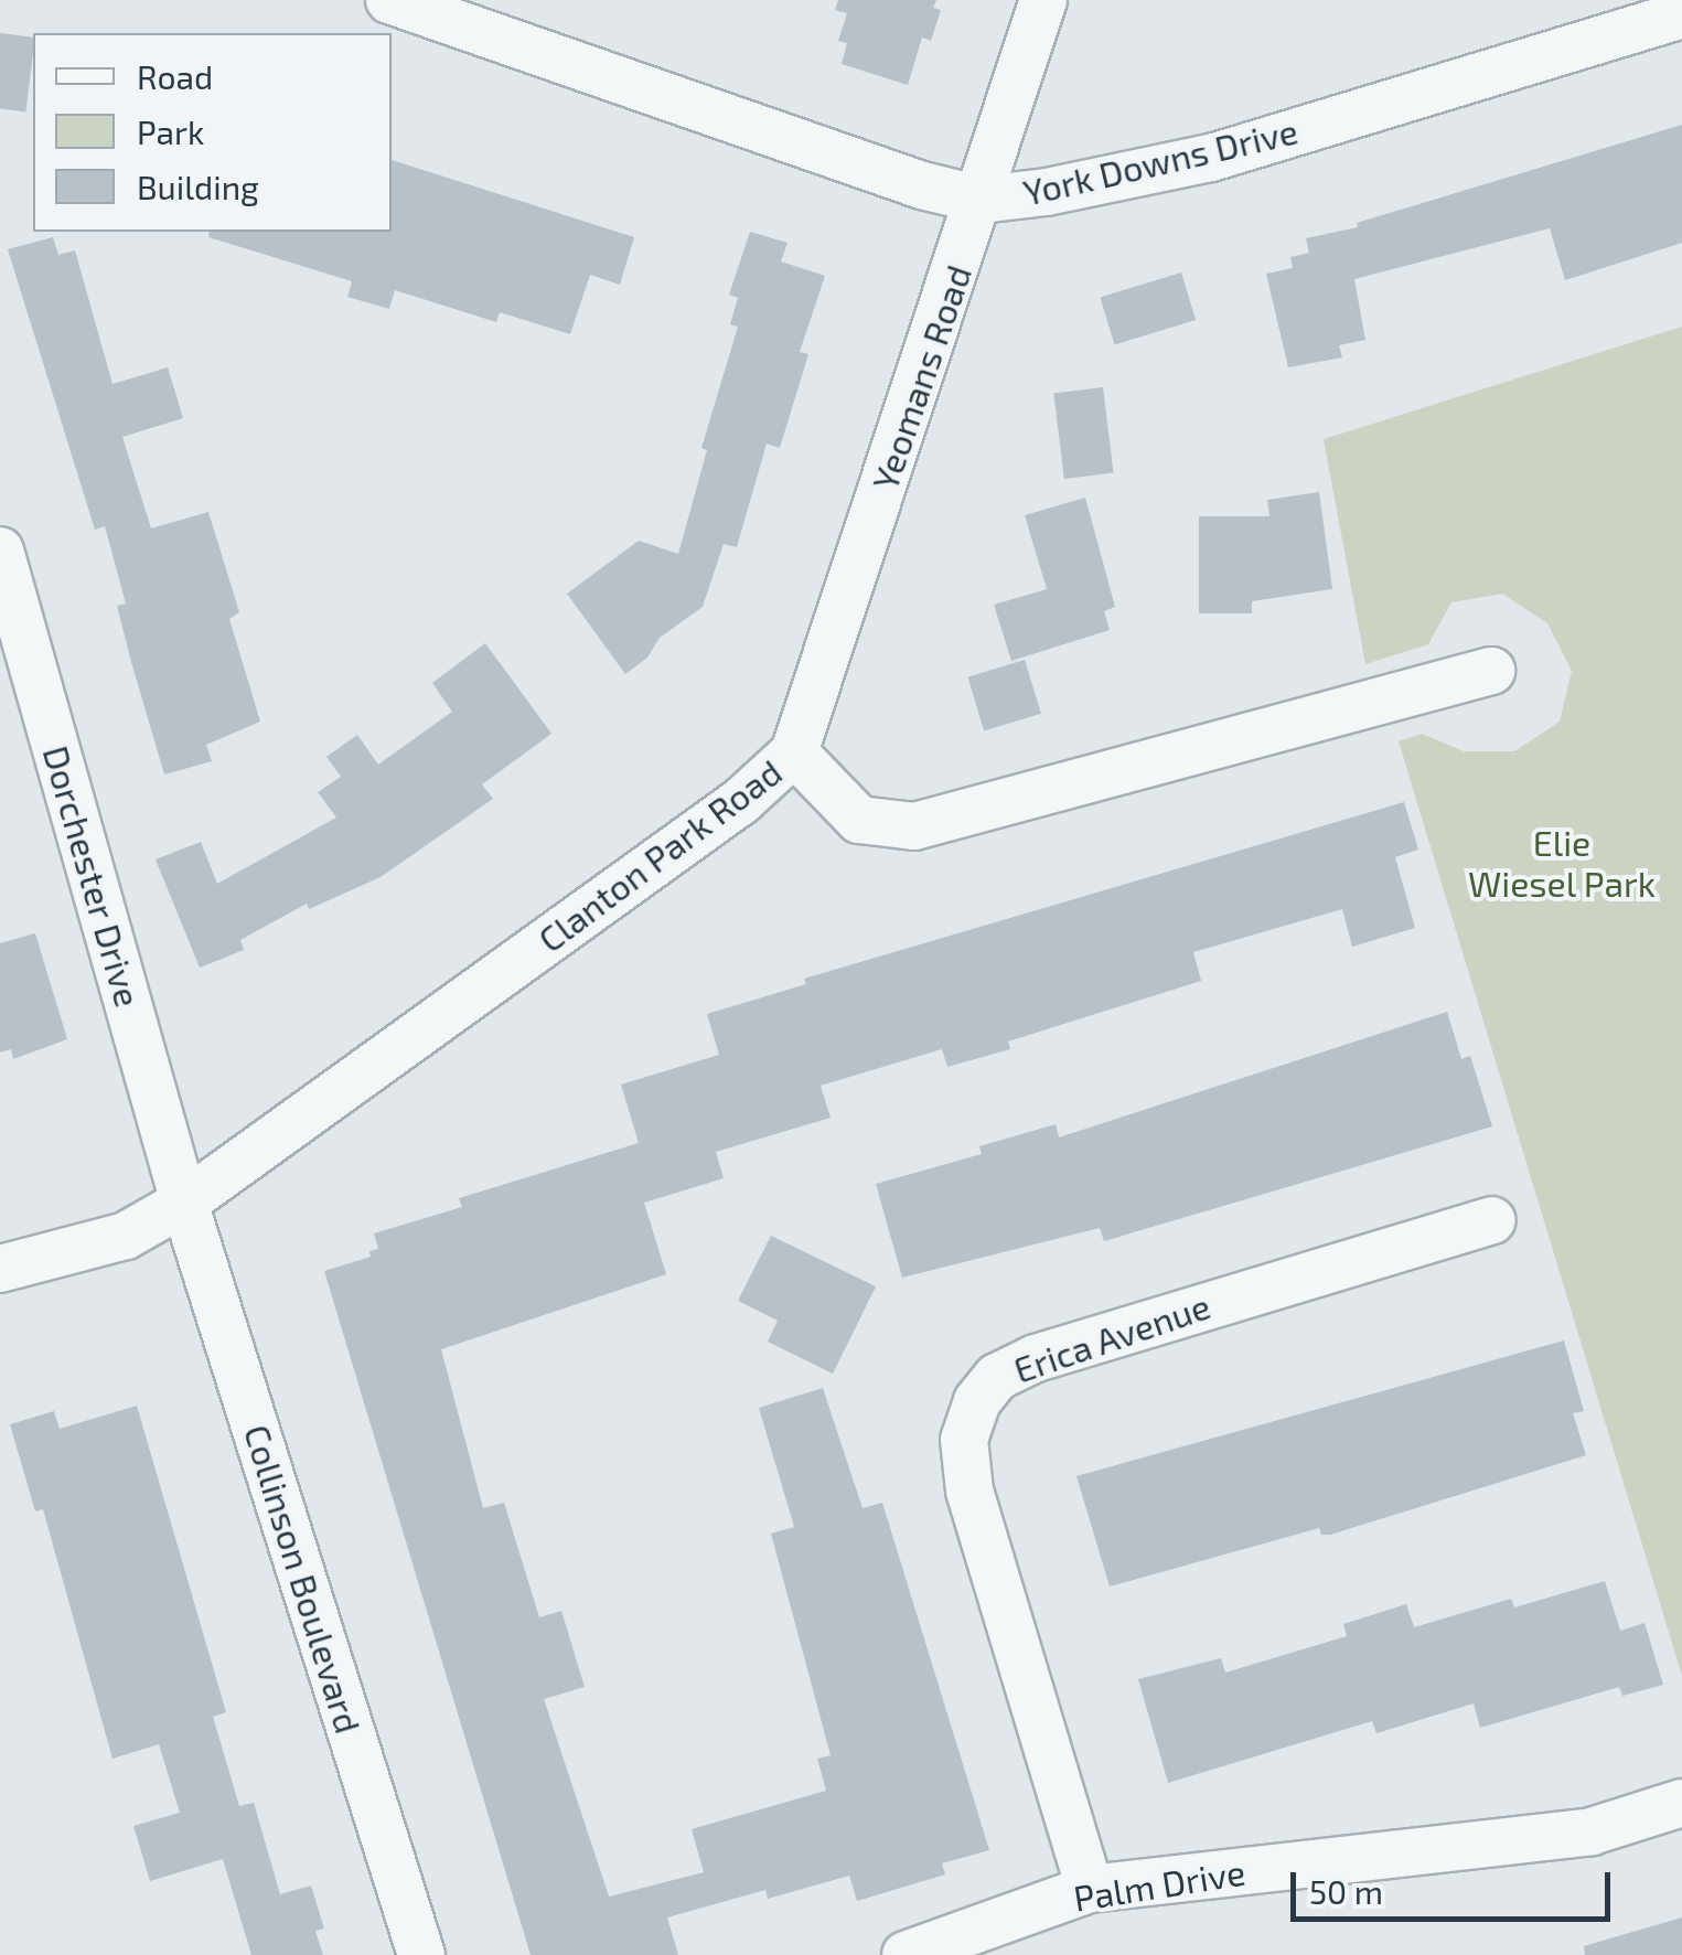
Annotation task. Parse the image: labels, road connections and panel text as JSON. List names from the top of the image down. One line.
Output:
{"streets":{"street":["York Downs Drive","Yeomans Road","Clanton Park Road","Dorchester Drive","Erica Avenue","Collinson Boulevard","Palm Drive"]},"crossings":[["York Downs Drive","Yeomans Road"],["Yeomans Road","Clanton Park Road"],["Clanton Park Road","Dorchester Drive"],["Clanton Park Road","Collinson Boulevard"],["Dorchester Drive","Collinson Boulevard"],["Erica Avenue","Palm Drive"]],"parks":["Elie Wiesel Park"],"legend":["Road","Park","Building"],"scale_bar":"50 m"}
